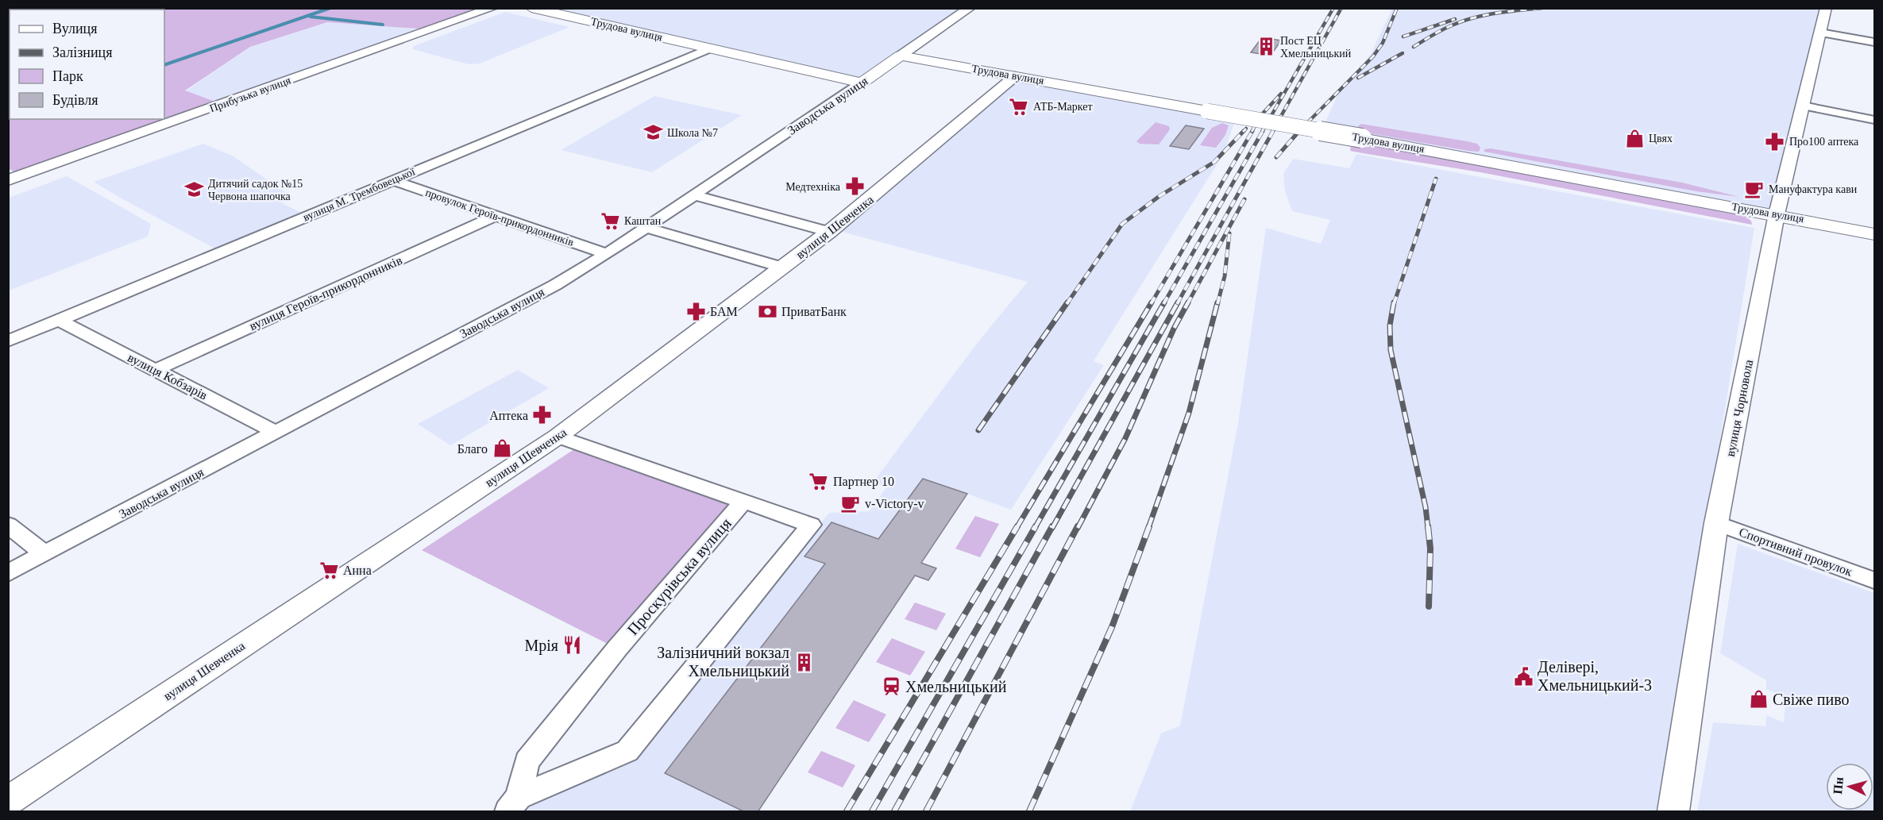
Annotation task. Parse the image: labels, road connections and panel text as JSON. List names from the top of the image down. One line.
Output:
{"streets":{"main road":["Трудова вулиця","Заводська вулиця"],"street":["Прибузька вулиця","вулиця М. Трембовецької","провулок Героїв-прикордонників","вулиця Шевченка","вулиця Героїв-прикордонників","вулиця Кобзарів","вулиця Чорновола","Спортивний провулок","Проскурівська вулиця"]},"crossings":[["Трудова вулиця","Заводська вулиця"],["Трудова вулиця","вулиця М. Трембовецької"],["Трудова вулиця","вулиця Шевченка"],["Трудова вулиця","вулиця Чорновола"],["Заводська вулиця","провулок Героїв-прикордонників"],["Заводська вулиця","вулиця Кобзарів"],["вулиця М. Трембовецької","провулок Героїв-прикордонників"],["вулиця М. Трембовецької","вулиця Кобзарів"],["провулок Героїв-прикордонників","вулиця Героїв-прикордонників"],["вулиця Шевченка","Проскурівська вулиця"],["вулиця Героїв-прикордонників","вулиця Кобзарів"],["вулиця Чорновола","Спортивний провулок"]],"places":{"building":["Пост ЕЦ Хмельницький","Залізничний вокзал Хмельницький"],"supermarket":["АТБ-Маркет","Каштан","Партнер 10","Анна"],"school or university":["Школа №7","Дитячий садок №15 Червона шапочка"],"shop":["Цвях","Благо","Свіже пиво"],"pharmacy":["Про100 аптека","Медтехніка","БАМ","Аптека"],"cafe":["Мануфактура кави","v-Victory-v"],"bank":["ПриватБанк"],"restaurant":["Мрія"],"public building":["Делівері, Хмельницький-3"],"station":["Хмельницький"]},"legend":["Вулиця","Залізниця","Парк","Будівля"],"north":"left"}
